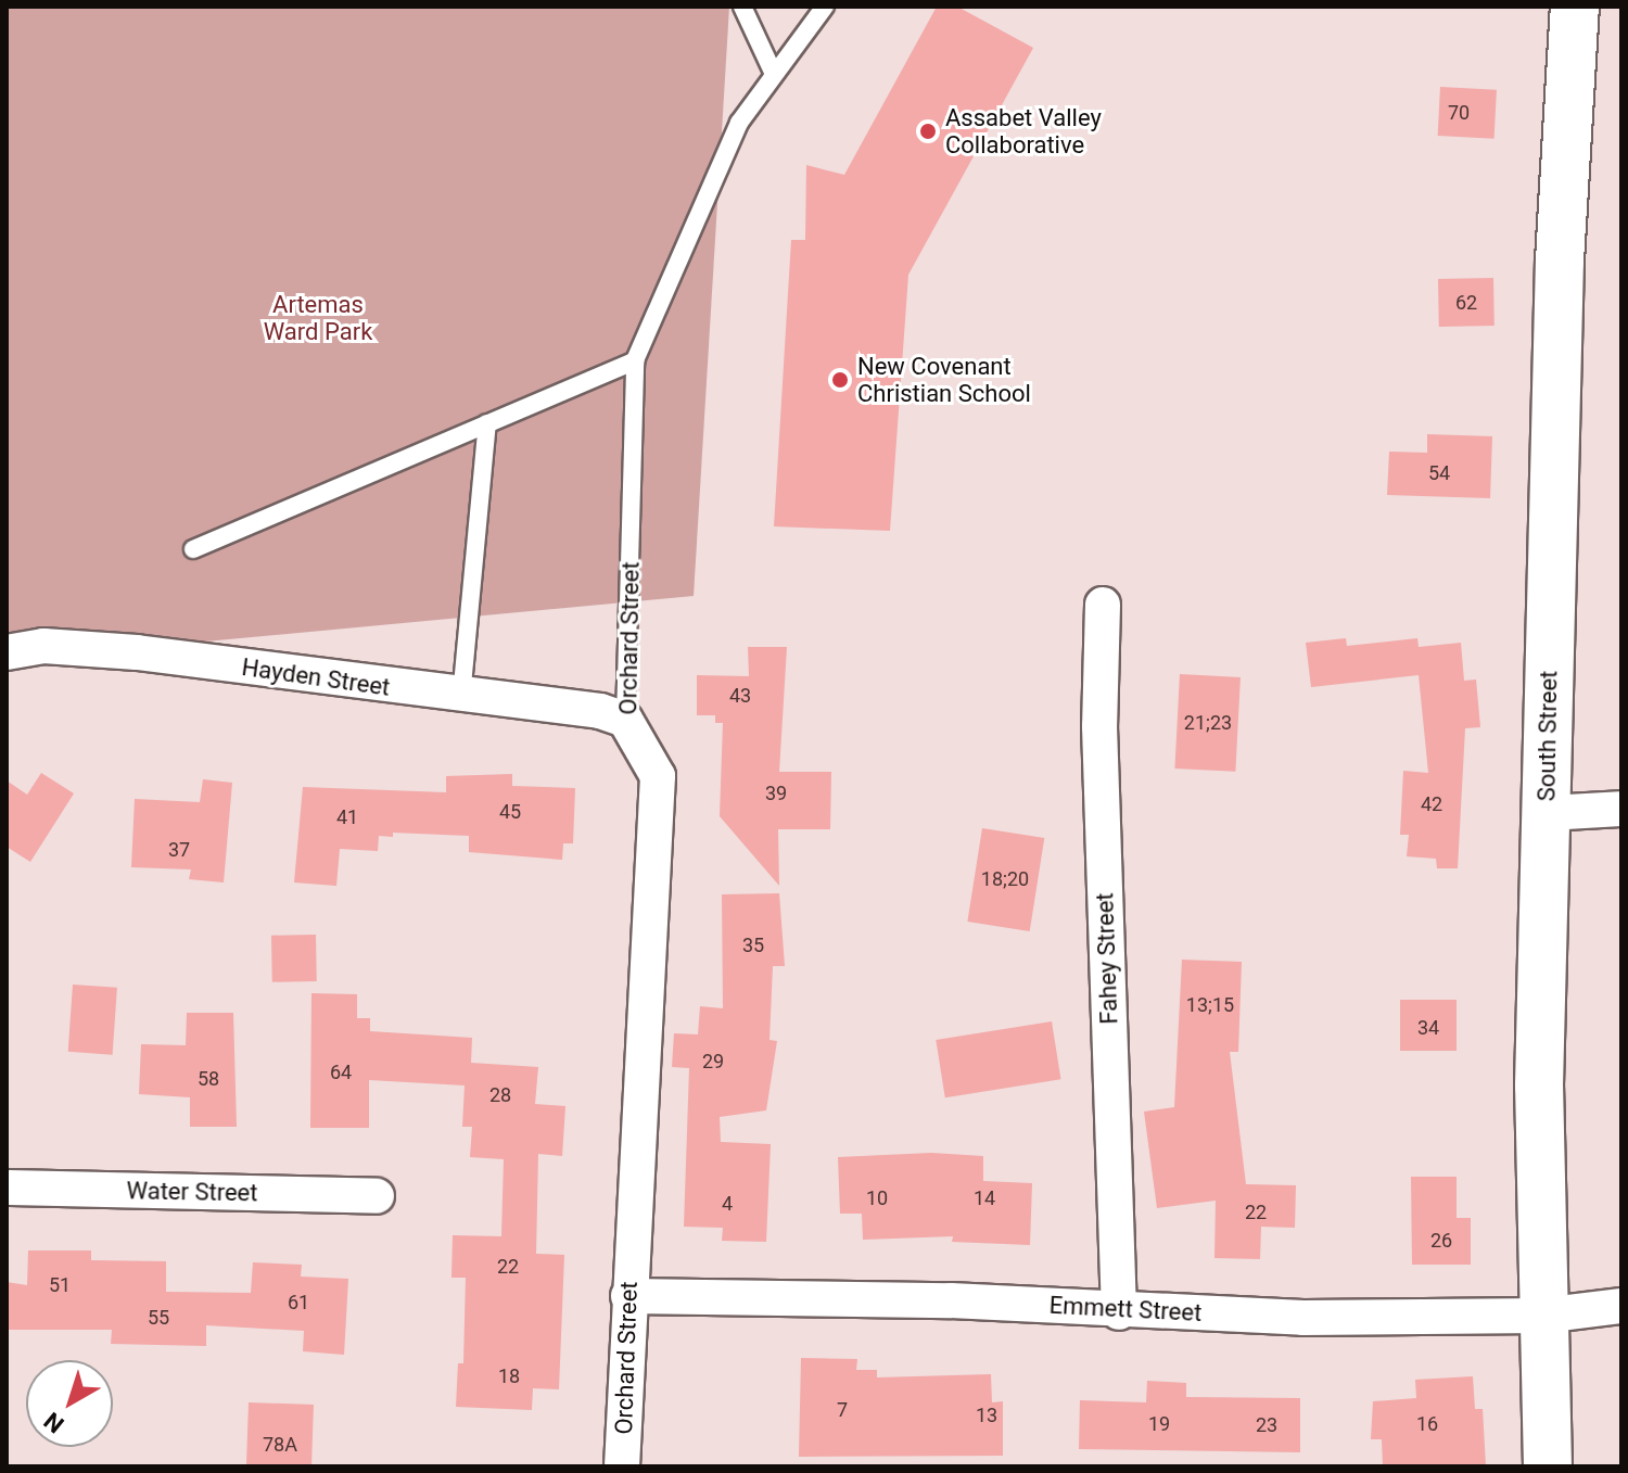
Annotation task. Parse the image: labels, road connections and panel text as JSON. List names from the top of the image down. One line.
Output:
{"streets":{"main road":["South Street"],"street":["Orchard Street","Hayden Street","Fahey Street","Water Street","Emmett Street"]},"crossings":[["Orchard Street","Hayden Street"],["Orchard Street","Emmett Street"],["South Street","Emmett Street"],["Fahey Street","Emmett Street"]],"parks":["Artemas Ward Park"],"places":["Assabet Valley Collaborative","New Covenant Christian School"],"house_numbers":["70","62","54","43","21;23","39","42","45","41","37","18;20","35","13;15","34","29","64","58","28","10","14","4","22","26","22","51","61","55","18","7","13","19","16","23","78A"],"north":"bottom left"}
